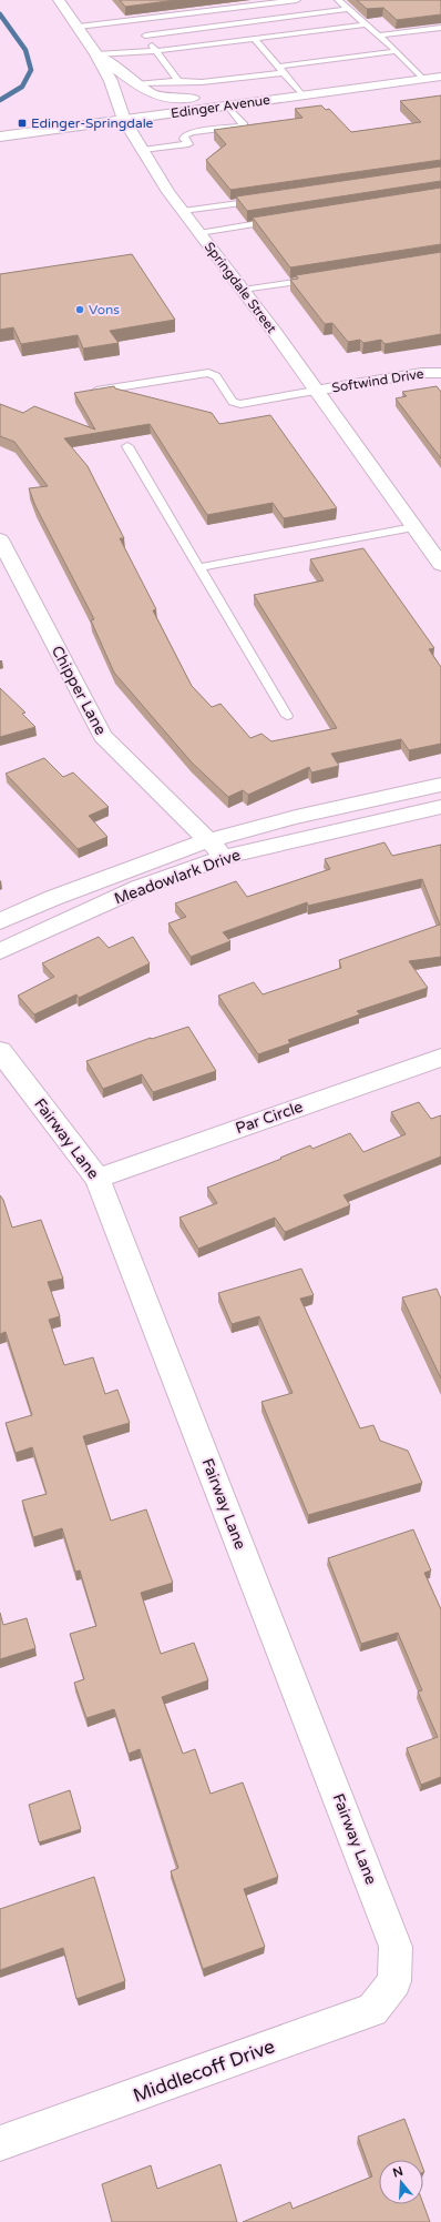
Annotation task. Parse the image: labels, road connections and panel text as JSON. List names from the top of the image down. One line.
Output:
{"streets":{"street":["Edinger Avenue","Springdale Street","Softwind Drive","Chipper Lane","Meadowlark Drive","Par Circle","Fairway Lane","Middlecoff Drive"]},"crossings":[["Edinger Avenue","Springdale Street"],["Springdale Street","Softwind Drive"],["Chipper Lane","Meadowlark Drive"],["Par Circle","Fairway Lane"],["Fairway Lane","Middlecoff Drive"]],"places":{"transit":["Edinger-Springdale"],"other":["Vons"]},"north":"top"}
